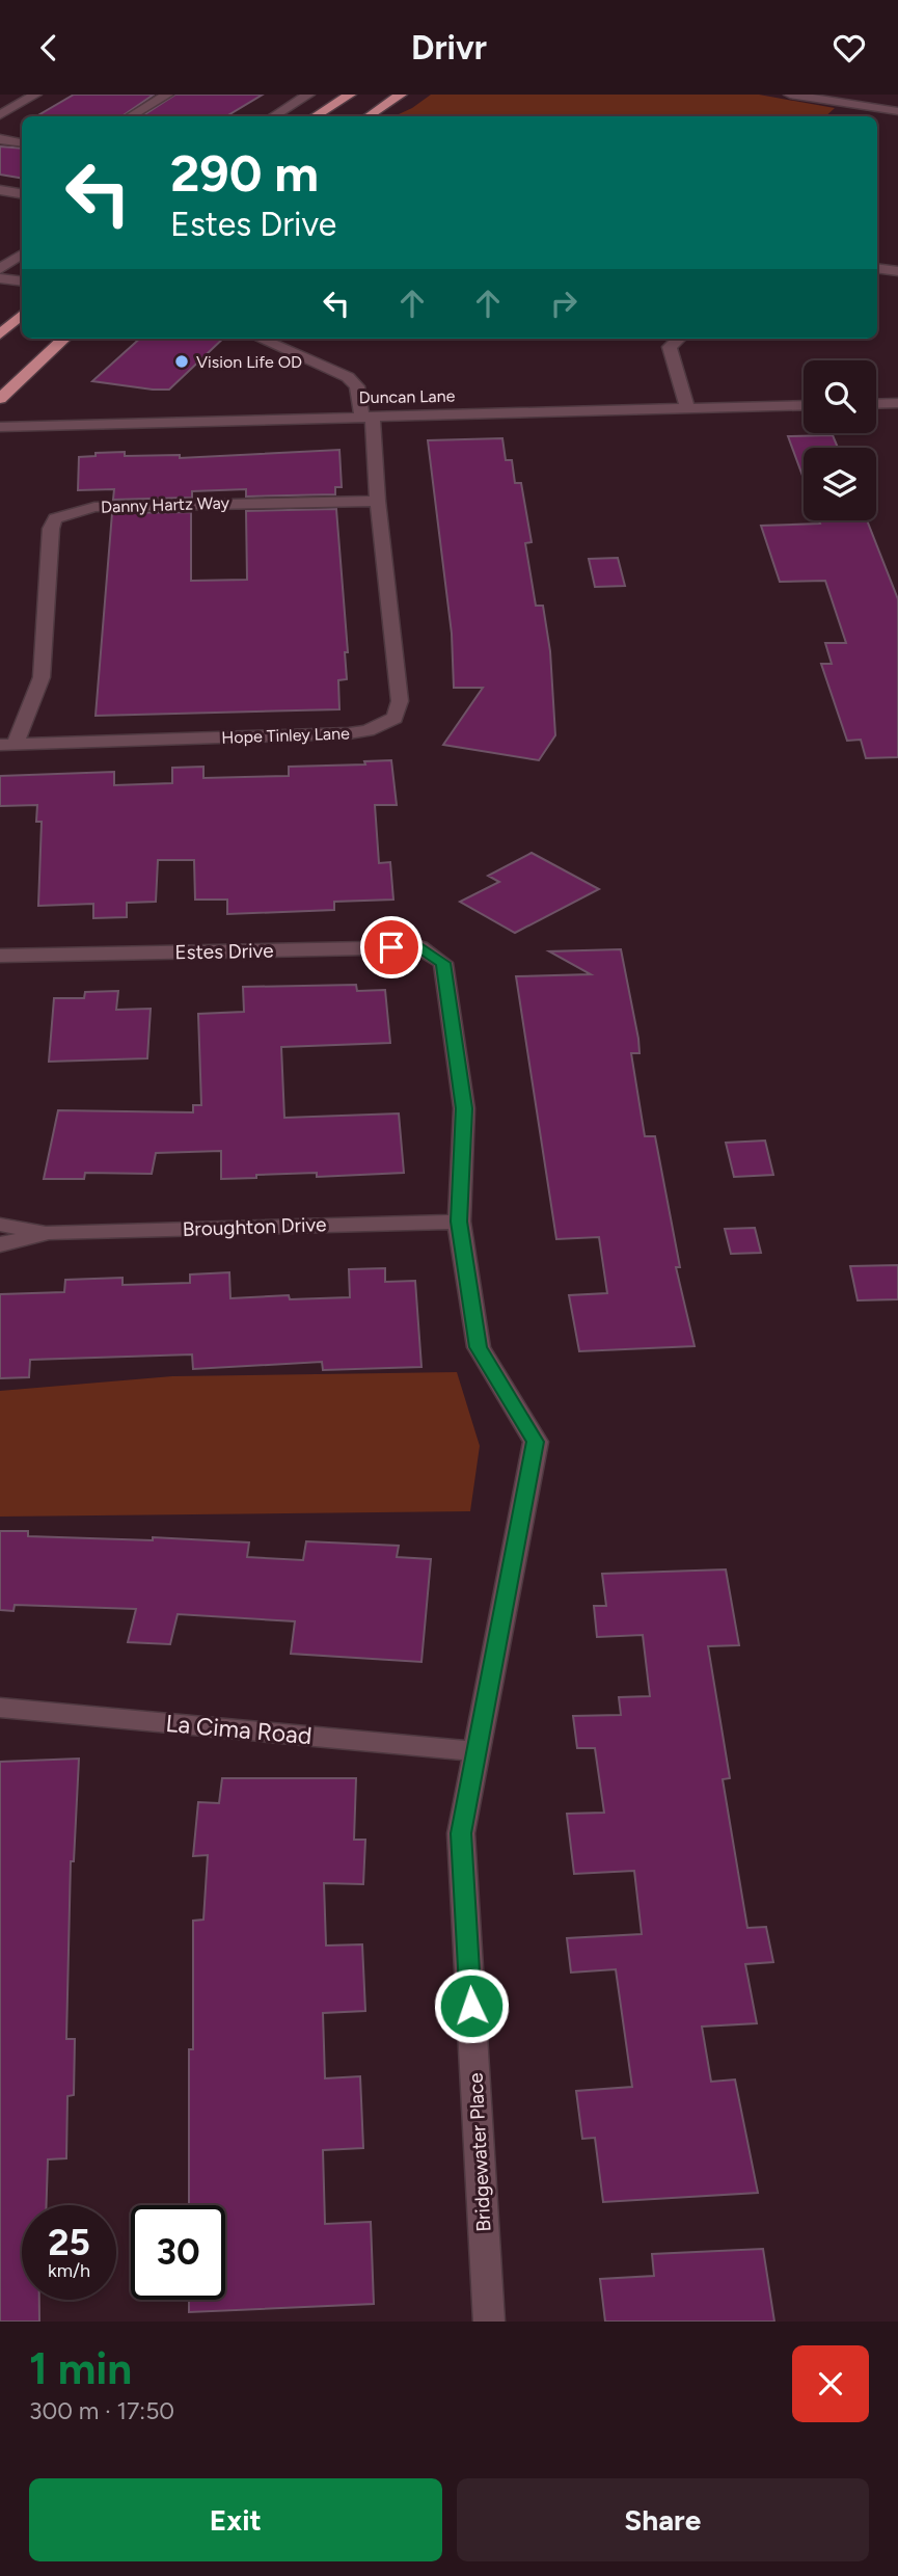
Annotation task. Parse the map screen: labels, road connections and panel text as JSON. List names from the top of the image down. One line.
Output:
{"streets":{"street":["Duncan Lane","Danny Hartz Way","Hope Tinley Lane","Estes Drive","Broughton Drive","La Cima Road","Bridgewater Place"]},"crossings":[["Duncan Lane","Hope Tinley Lane"],["Danny Hartz Way","Hope Tinley Lane"],["Estes Drive","Bridgewater Place"],["Broughton Drive","Bridgewater Place"],["La Cima Road","Bridgewater Place"]],"places":["Vision Life OD"],"page":{"header":"Drivr","turn":["290 m","Estes Drive"],"speed":"25 km/h","limit":"30","heading":["1 min","300 m · 17:50"],"buttons":["Exit","Share"]}}
